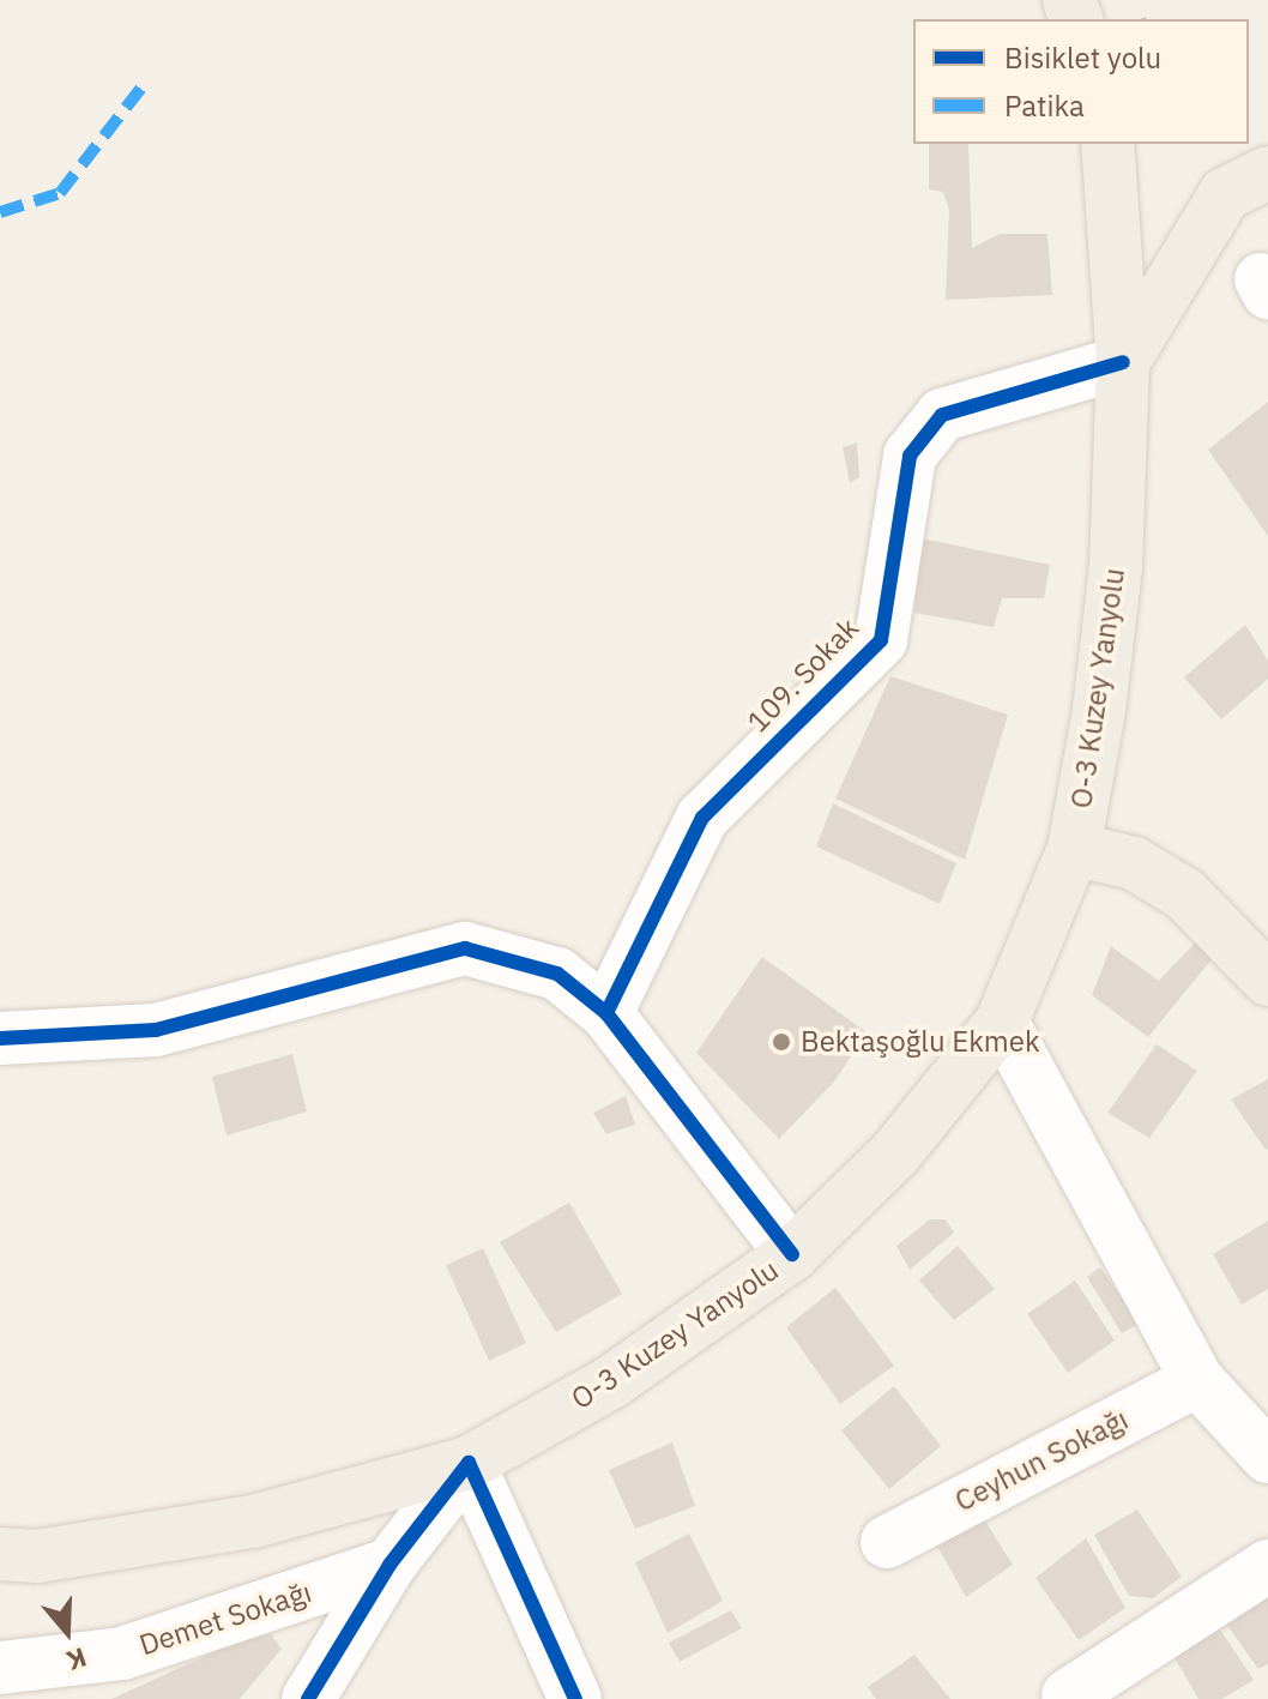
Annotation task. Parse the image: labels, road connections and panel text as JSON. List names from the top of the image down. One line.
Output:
{"streets":{"main road":["O-3 Kuzey Yanyolu"],"street":["109. Sokak","Ceyhun Sokağı","Demet Sokağı"]},"crossings":[["109. Sokak","O-3 Kuzey Yanyolu"]],"places":["Bektaşoğlu Ekmek"],"legend":["Bisiklet yolu","Patika"],"north":"bottom"}
